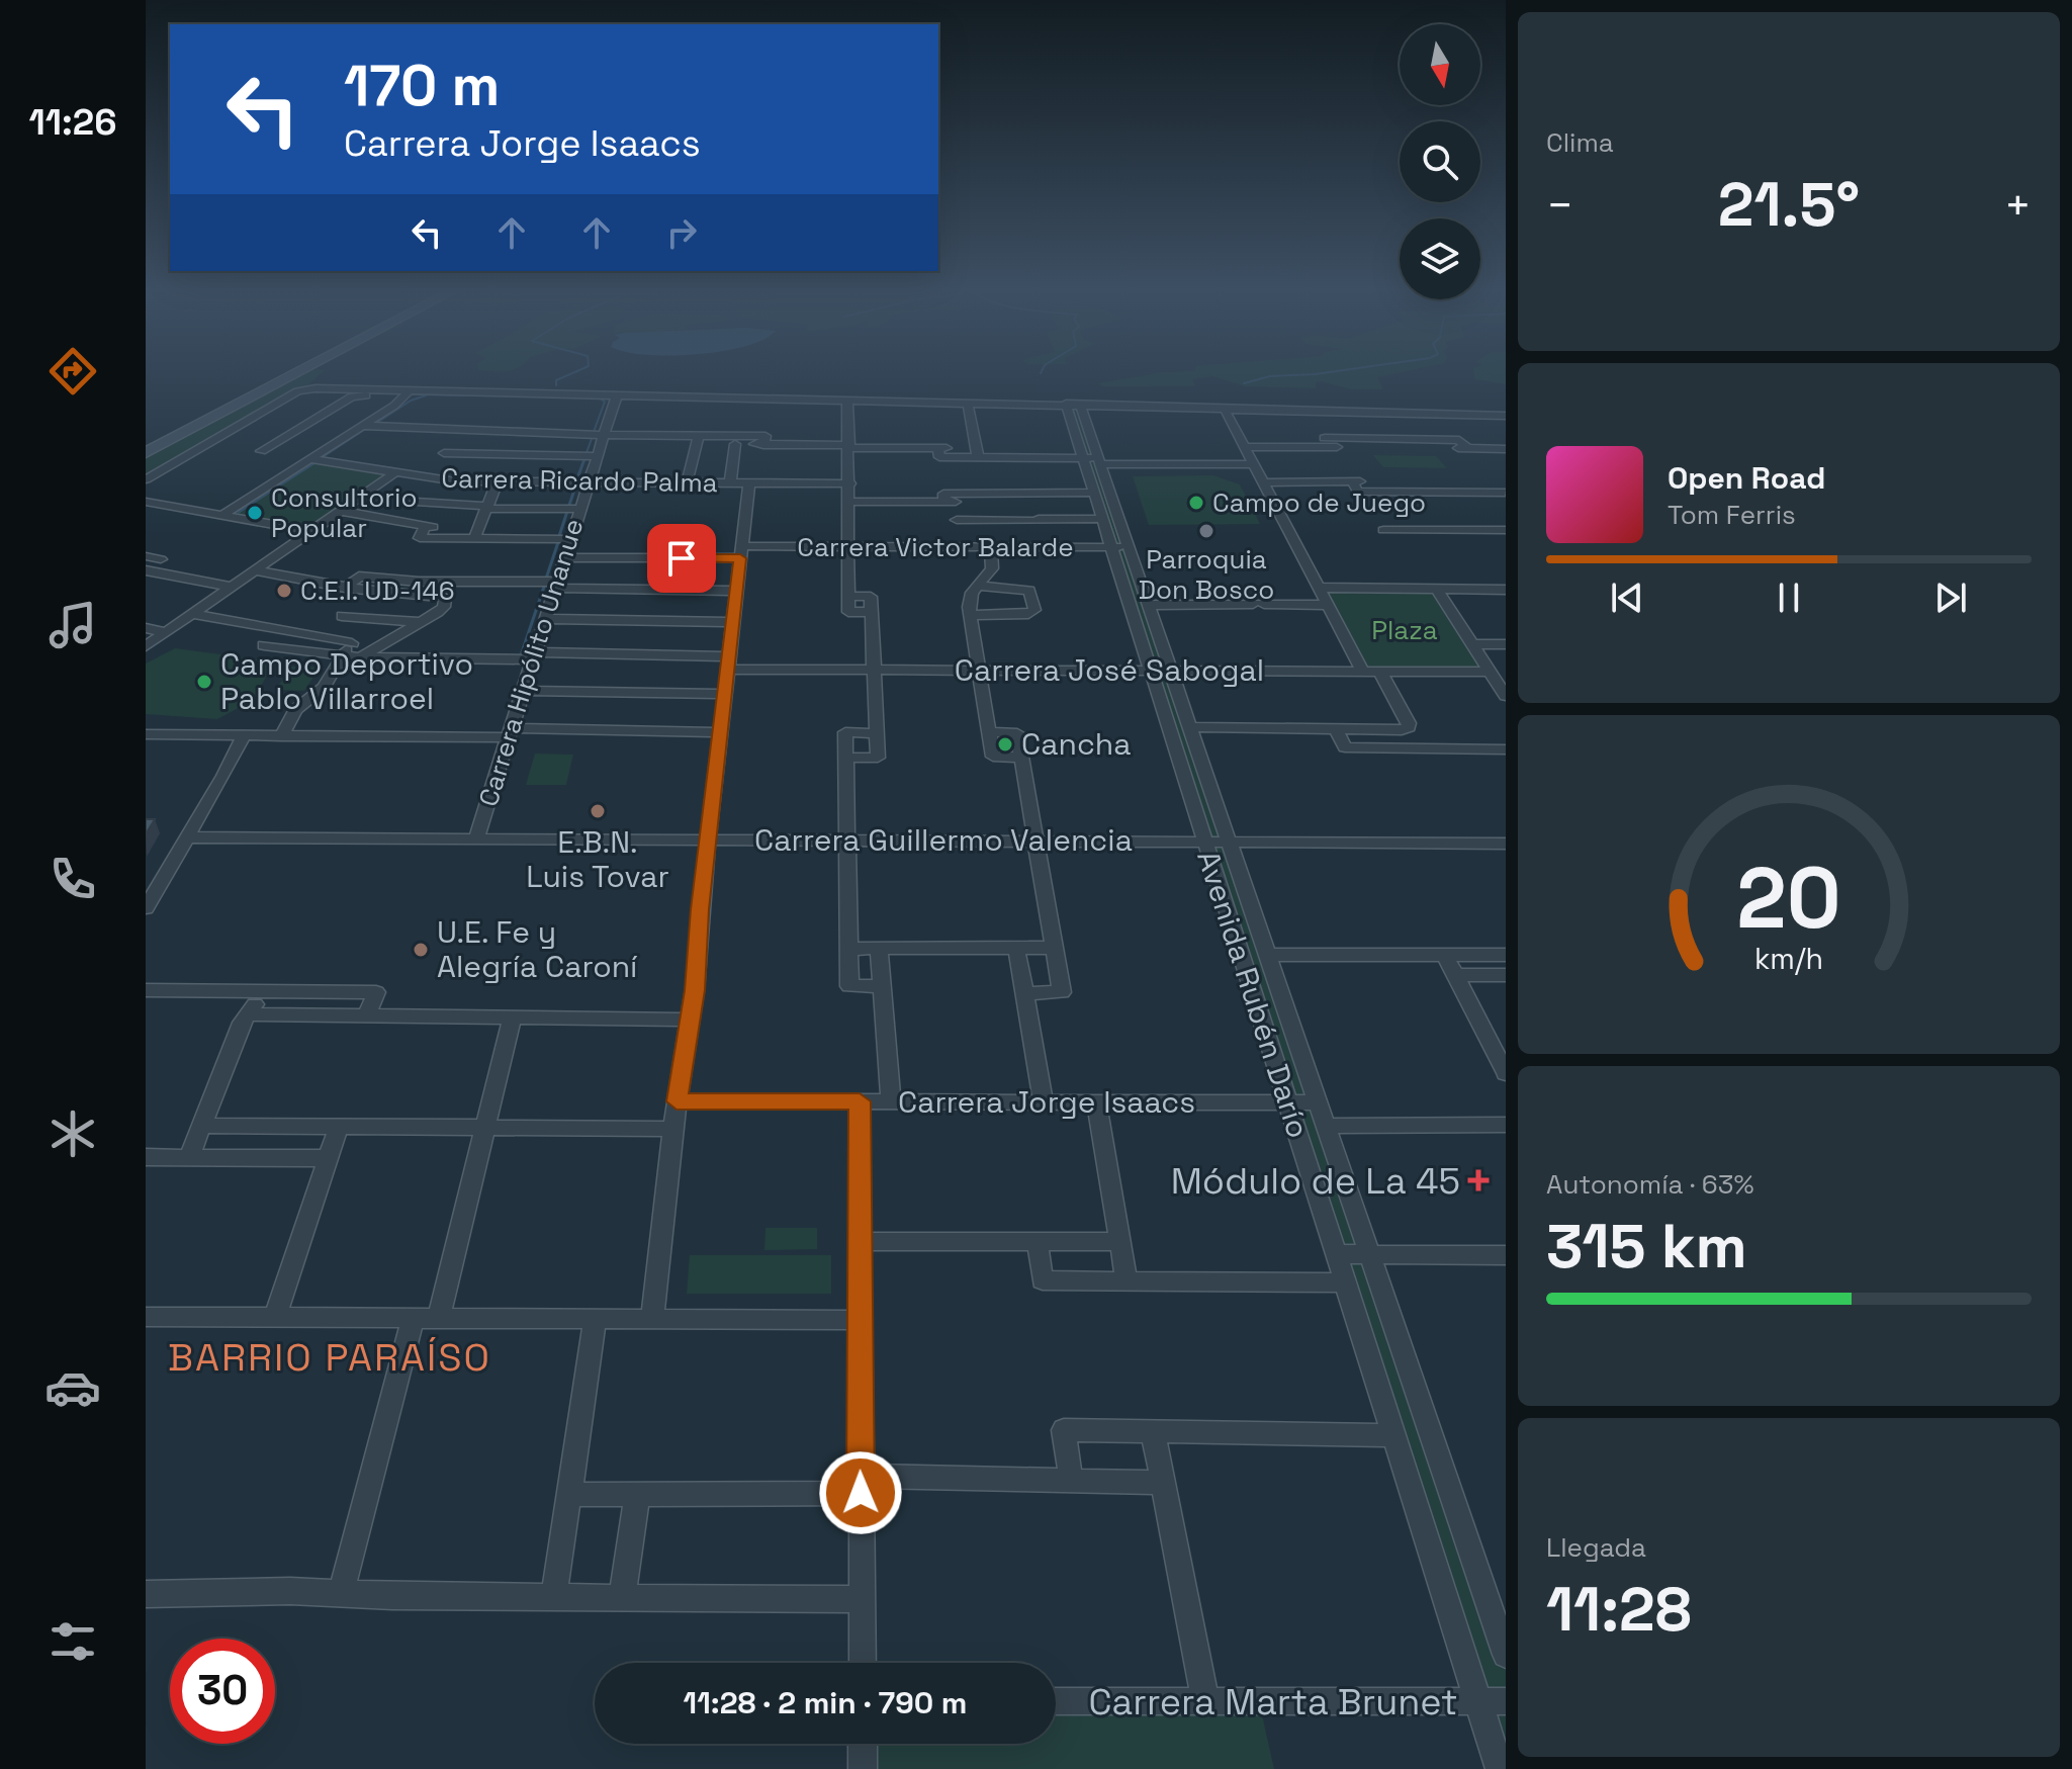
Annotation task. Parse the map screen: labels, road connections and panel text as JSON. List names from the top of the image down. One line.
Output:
{"streets":{"street":["Carrera Ricardo Palma","Carrera Victor Balarde","Carrera Hipólito Unanue","Carrera José Sabogal","Carrera Guillermo Valencia","Avenida Rubén Darío","Carrera Jorge Isaacs","Carrera Marta Brunet"]},"crossings":[["Carrera Ricardo Palma","Carrera Hipólito Unanue"],["Carrera Victor Balarde","Carrera Hipólito Unanue"],["Carrera Victor Balarde","Avenida Rubén Darío"],["Carrera Hipólito Unanue","Carrera José Sabogal"],["Carrera Hipólito Unanue","Carrera Guillermo Valencia"],["Carrera José Sabogal","Avenida Rubén Darío"],["Carrera Guillermo Valencia","Avenida Rubén Darío"],["Avenida Rubén Darío","Carrera Jorge Isaacs"],["Avenida Rubén Darío","Carrera Marta Brunet"]],"districts":["BARRIO PARAÍSO"],"parks":["Plaza"],"places":{"other":["Campo de Juego","Consultorio Popular","Parroquia Don Bosco","C.E.I. UD-146","Campo Deportivo Pablo Villarroel","Cancha","E.B.N. Luis Tovar","U.E. Fe y Alegría Caroní"],"health":["Módulo de La 45"]},"north":"bottom","page":{"tabs":"11:26","tile":["Clima",["Autonomía · 63%","315 km"],["Llegada","11:28"]],"turn":["170 m","Carrera Jorge Isaacs"],"heat":["−","21.5°","+"],"song":["Open Road","Tom Ferris"],"limit":"30","trip":"11:28 · 2 min · 790 m","gauge":["20","km/h"]}}
